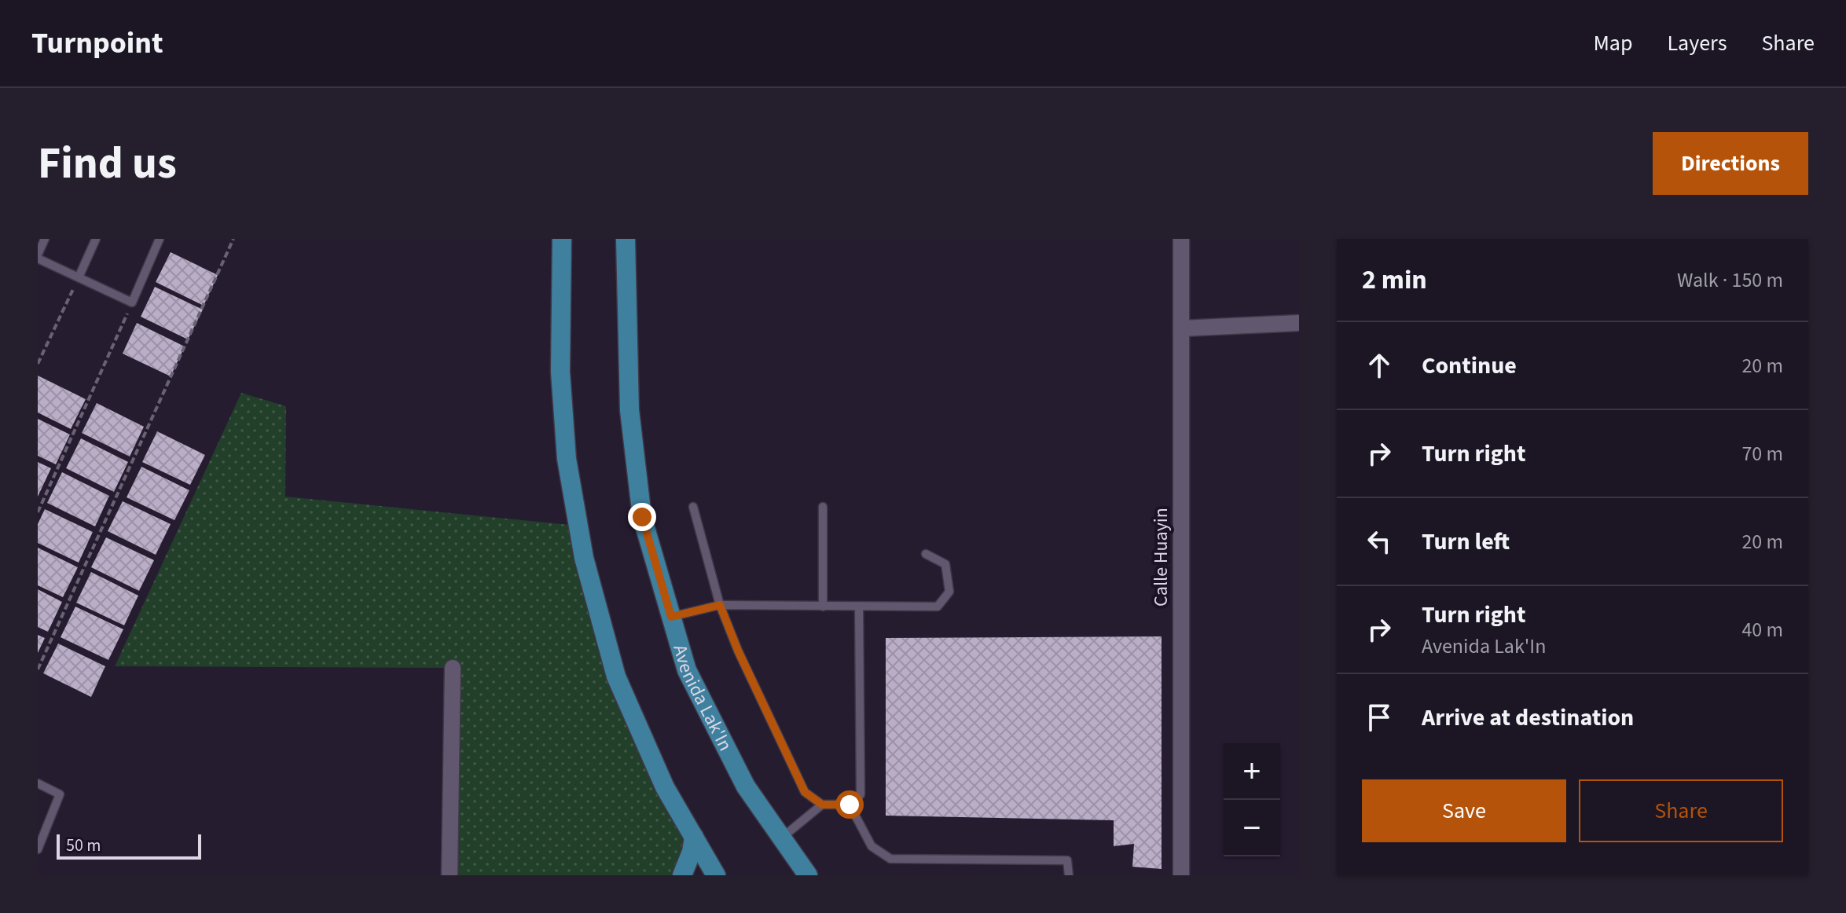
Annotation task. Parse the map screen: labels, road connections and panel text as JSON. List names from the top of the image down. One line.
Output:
{"streets":{"main road":["Avenida Lak'In"],"street":["Calle Huayin"]},"scale_bar":"50 m","page":{"header":"Turnpoint","nav":["Map","Layers","Share"],"buttons":["Directions",["Save","Share"]],"title":"Find us","heading":["2 min","Walk · 150 m"],"list":[["Continue","20 m"],["Turn right","70 m"],["Turn left","20 m"],["Turn right","Avenida Lak'In","40 m"],"Arrive at destination"],"map_buttons":["+","−"],"scale":"50 m"}}
